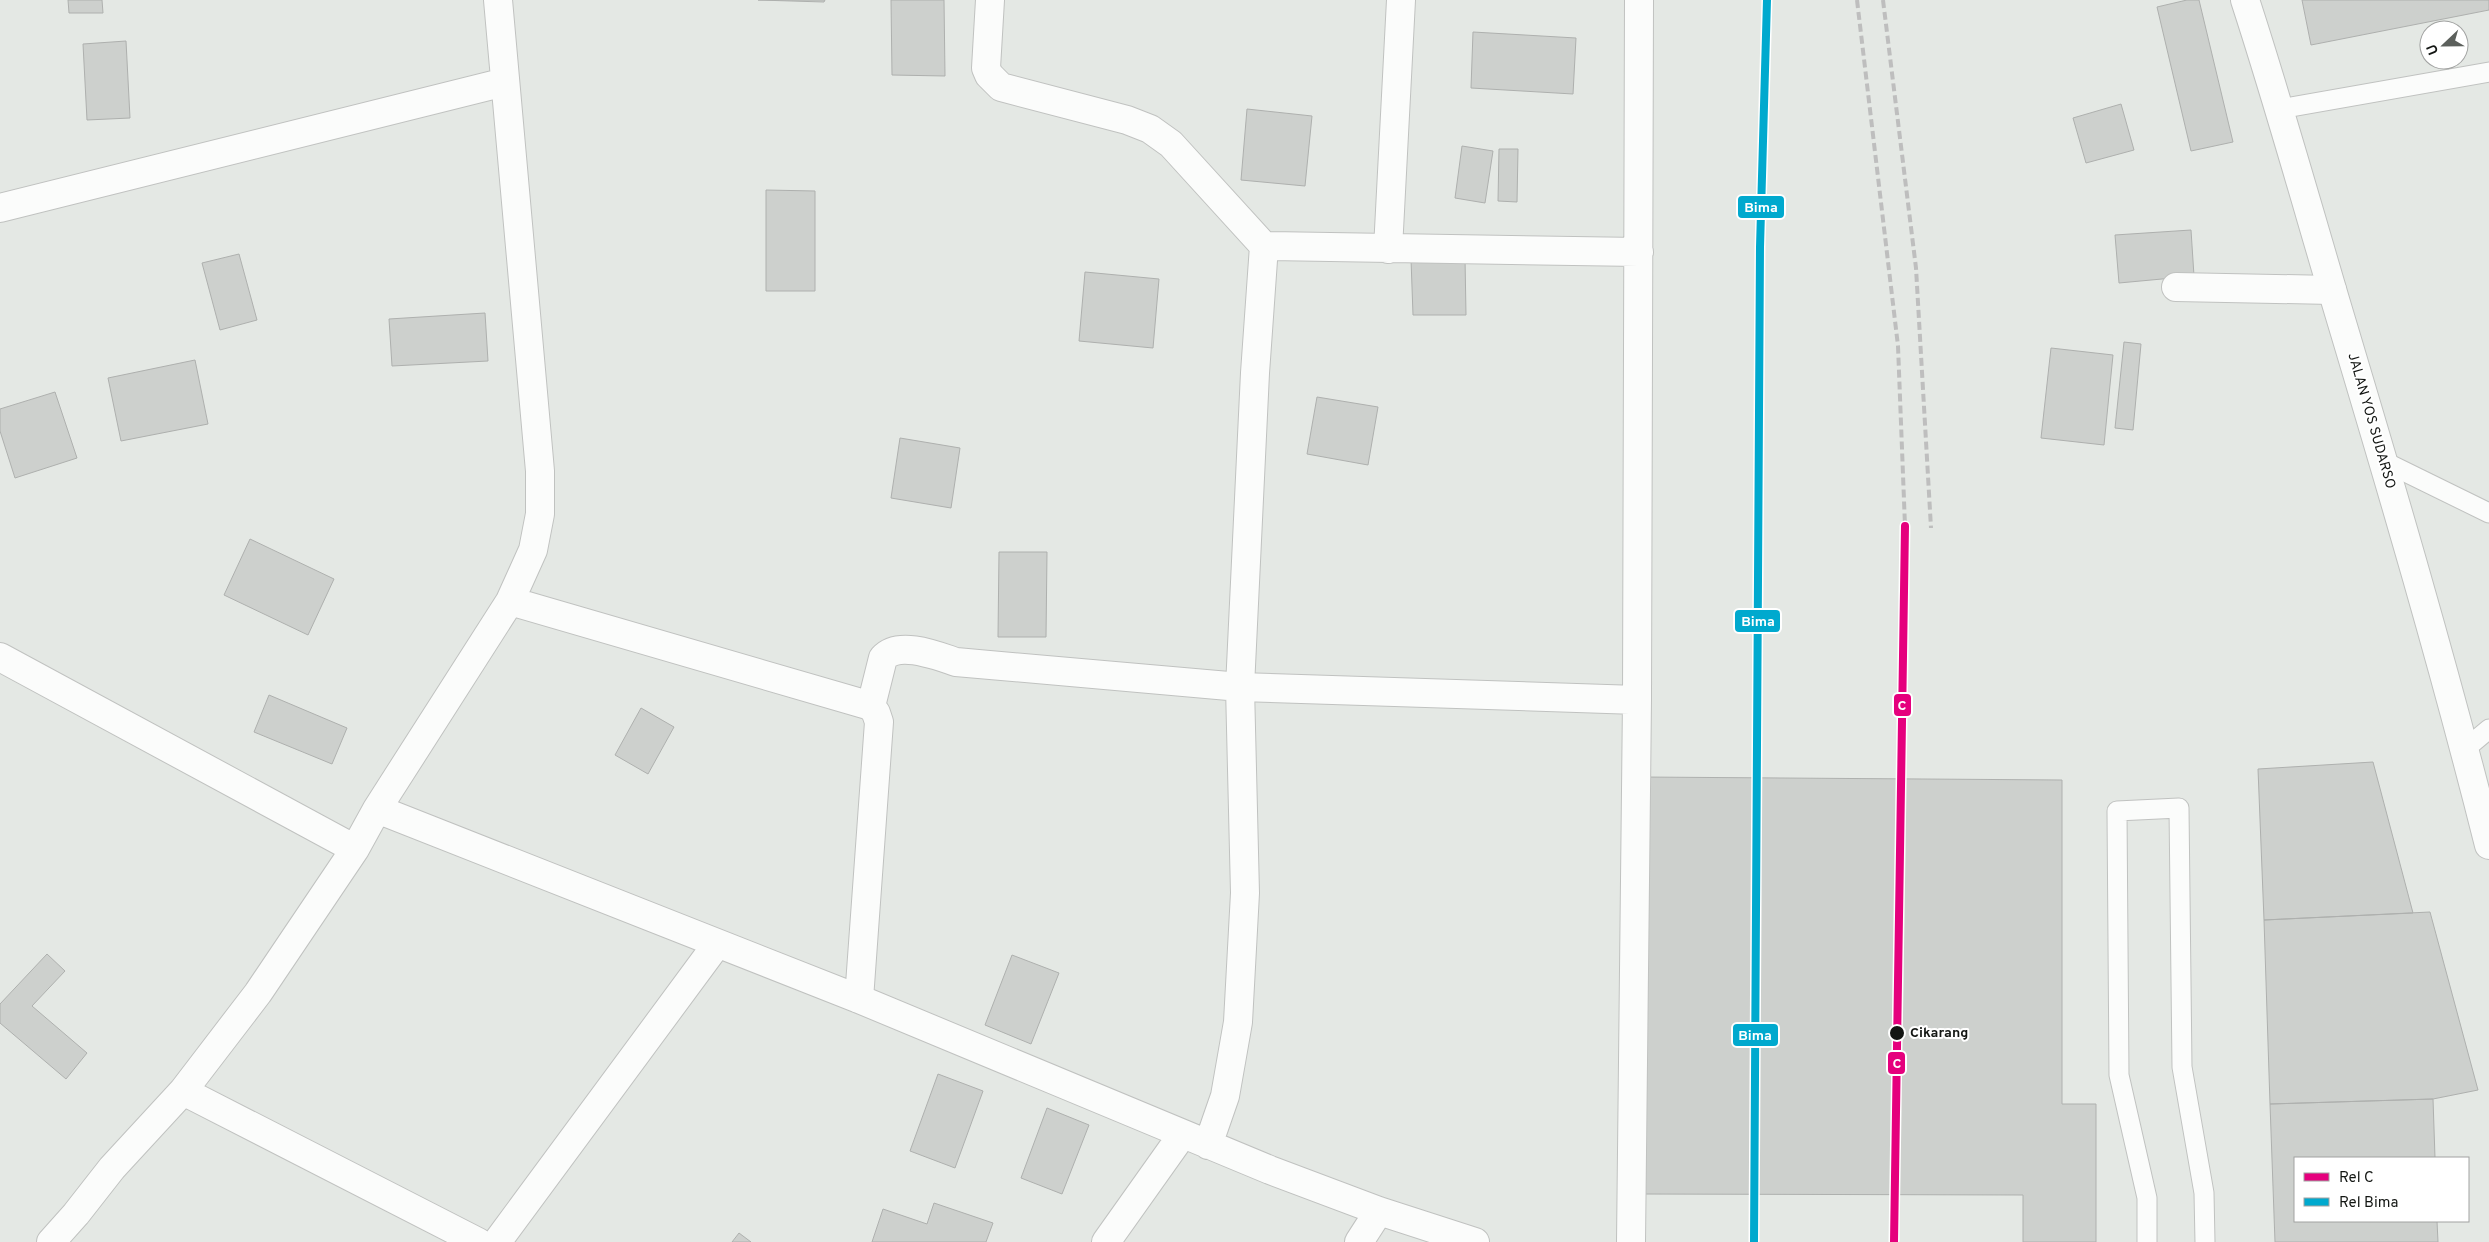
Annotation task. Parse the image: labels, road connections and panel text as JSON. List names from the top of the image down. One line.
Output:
{"streets":{"main road":["JALAN YOS SUDARSO"]},"places":["Cikarang"],"lines":["rail line Bima","rail line C"],"legend":["Rel C","Rel Bima"],"north":"left"}
